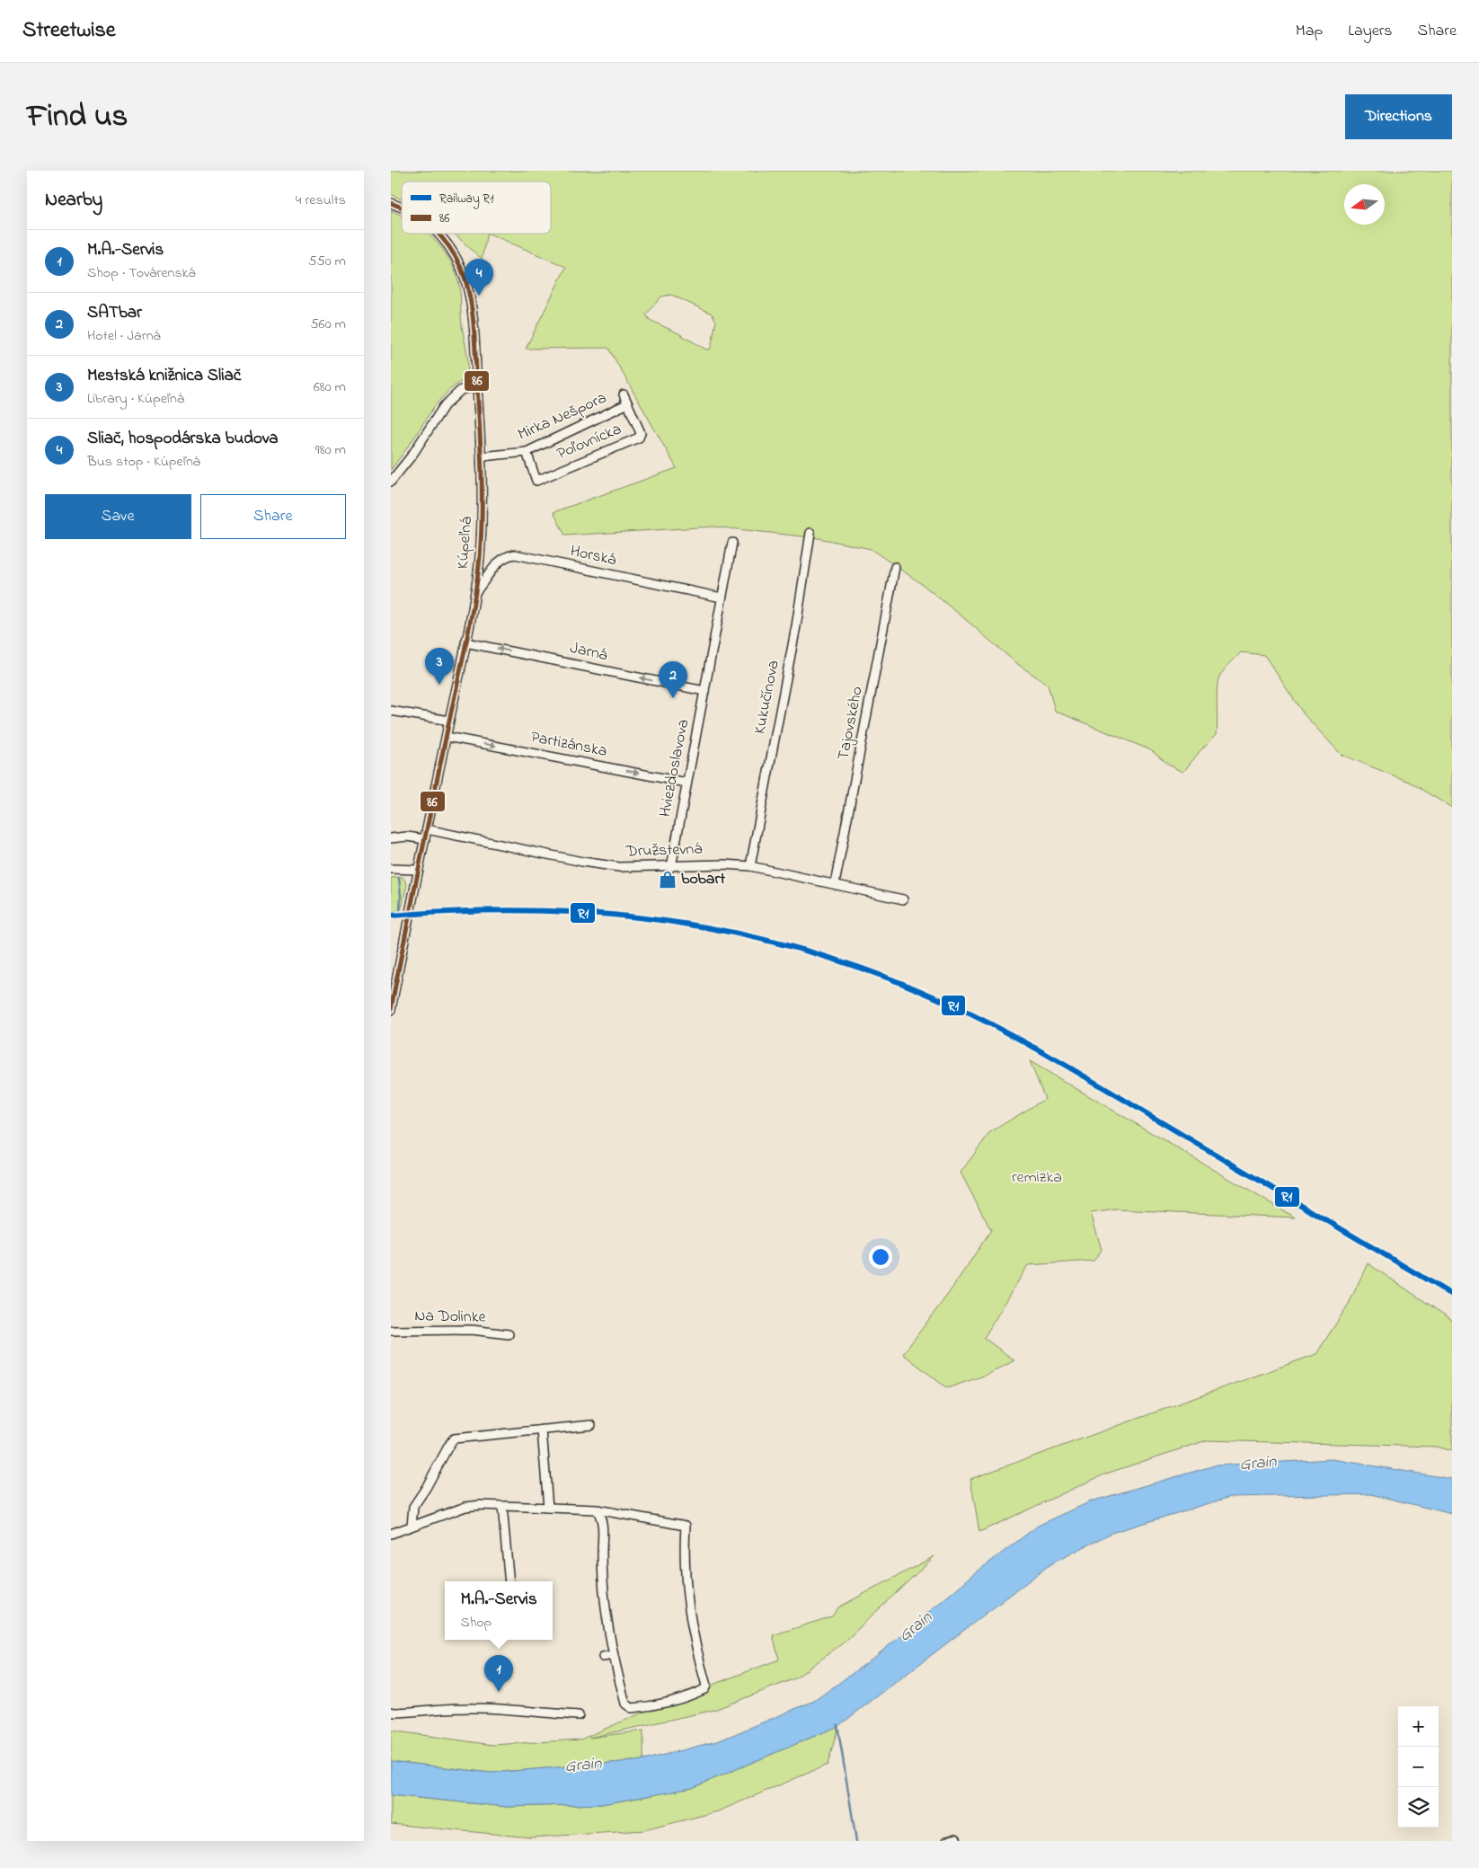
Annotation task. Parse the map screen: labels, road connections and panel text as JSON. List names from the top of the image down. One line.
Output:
{"streets":{"street":["Mirka Nešpora","Poľovnícka","Kúpeľná","Horská","Jarná","Kukučínova","Tajovského","Partizánska","Hviezdoslavova","Družstevná","Na Dolinke"]},"crossings":[["Mirka Nešpora","Poľovnícka"],["Mirka Nešpora","Kúpeľná"],["Kúpeľná","Horská"],["Kúpeľná","Jarná"],["Kúpeľná","Partizánska"],["Kúpeľná","Družstevná"],["Horská","Hviezdoslavova"],["Jarná","Hviezdoslavova"],["Kukučínova","Družstevná"],["Tajovského","Družstevná"],["Partizánska","Hviezdoslavova"],["Hviezdoslavova","Družstevná"]],"one_way":["Jarná","Partizánska"],"water":["Grain"],"parks":["remizka"],"places":{"shop":["bobart"]},"lines":["transit line 86","rail line R1"],"legend":["Railway R1","86"],"north":"left","page":{"header":"Streetwise","nav":["Map","Layers","Share"],"title":"Find us","buttons":["Directions",["Save","Share"]],"heading":["Nearby","4 results"],"list":[{"mark":"1","name":"M.A.-Servis","note":"Shop · Továrenská","value":"550 m"},{"mark":"2","name":"SATbar","note":"Hotel · Jarná","value":"560 m"},{"mark":"3","name":"Mestská knižnica Sliač","note":"Library · Kúpeľná","value":"680 m"},{"mark":"4","name":"Sliač, hospodárska budova","note":"Bus stop · Kúpeľná","value":"980 m"}],"pins":["4","3","2","1"],"popup":["M.A.-Servis","Shop"],"map_buttons":["+","−"]}}
